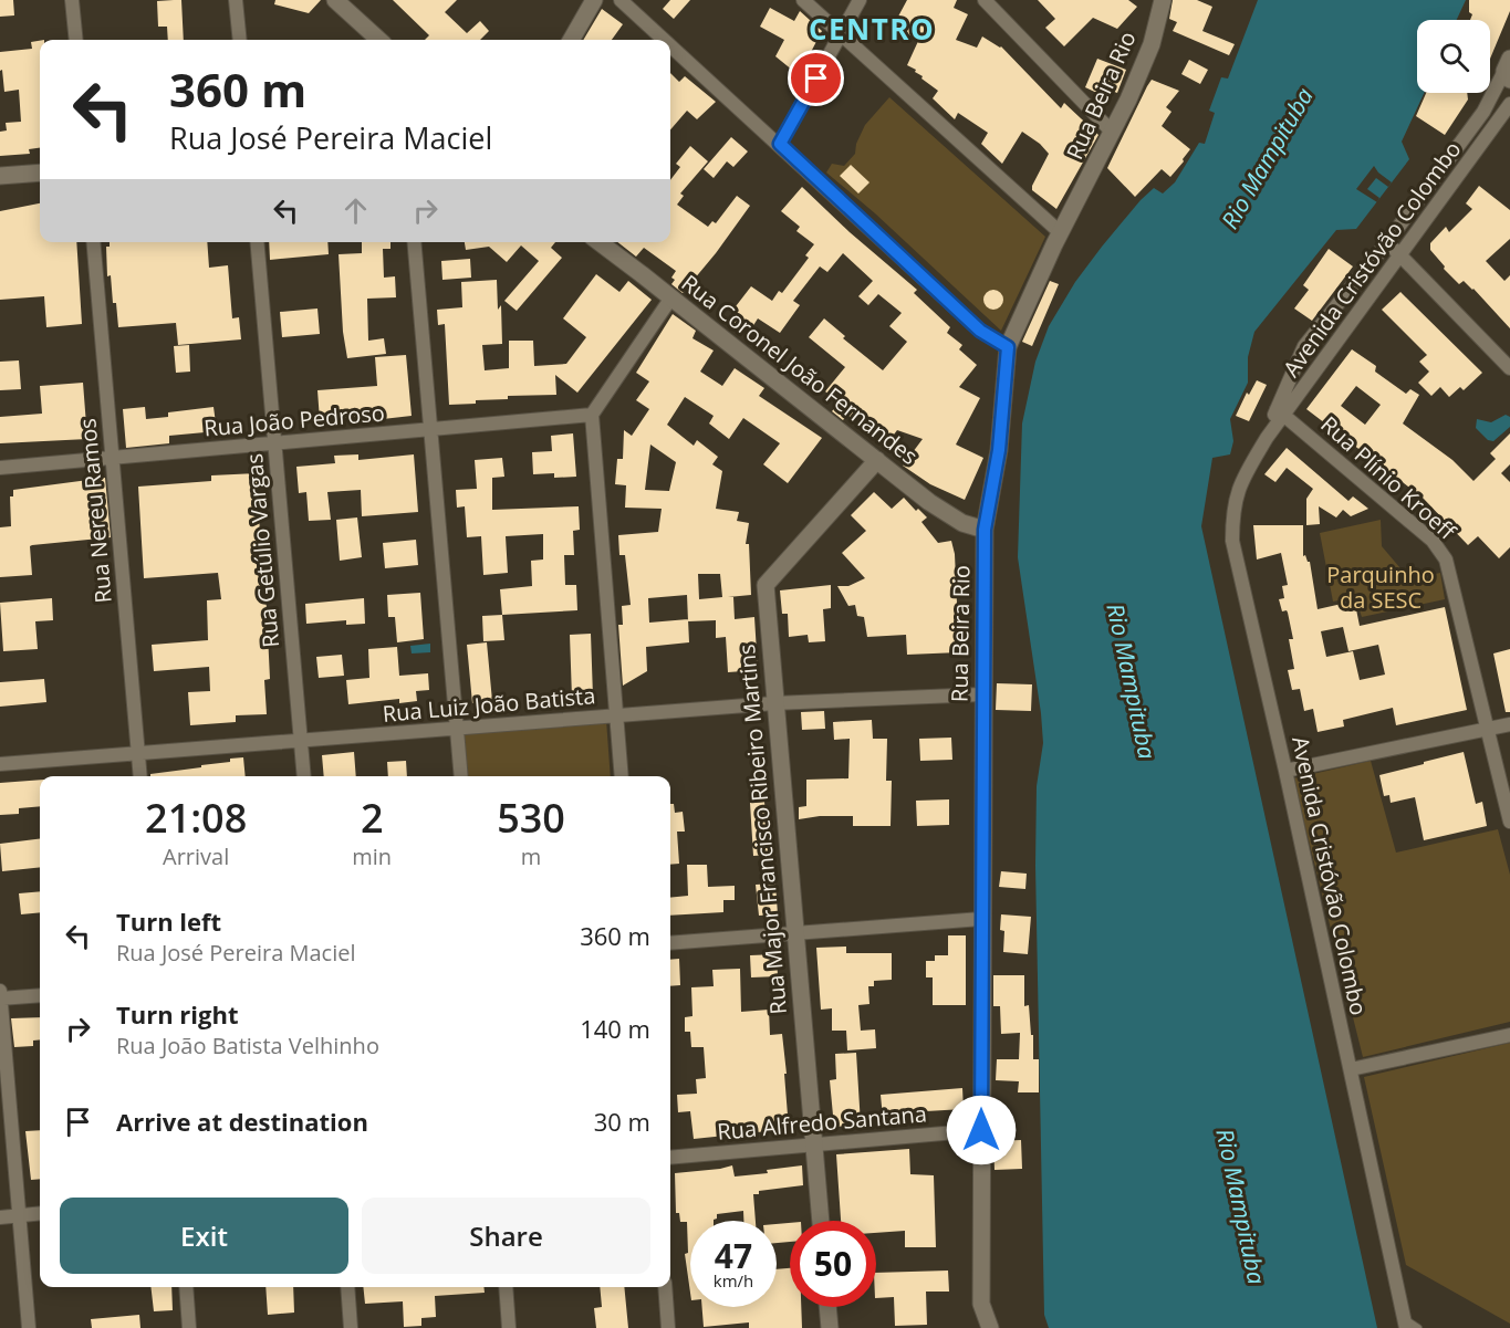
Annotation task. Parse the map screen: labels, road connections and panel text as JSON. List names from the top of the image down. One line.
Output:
{"streets":{"main road":["Rua Beira Rio","Rua Coronel João Fernandes","Rua Major Francisco Ribeiro Martins"],"street":["Avenida Cristóvão Colombo","Rua João Pedroso","Rua Plínio Kroeff","Rua Nereu Ramos","Rua Getúlio Vargas","Rua Luiz João Batista","Rua Alfredo Santana"]},"crossings":[["Rua Beira Rio","Rua Coronel João Fernandes"],["Rua Beira Rio","Rua Luiz João Batista"],["Rua Beira Rio","Rua Alfredo Santana"],["Avenida Cristóvão Colombo","Rua Plínio Kroeff"],["Rua Coronel João Fernandes","Rua Major Francisco Ribeiro Martins"],["Rua João Pedroso","Rua Nereu Ramos"],["Rua João Pedroso","Rua Getúlio Vargas"],["Rua Nereu Ramos","Rua Luiz João Batista"],["Rua Getúlio Vargas","Rua Luiz João Batista"],["Rua Luiz João Batista","Rua Major Francisco Ribeiro Martins"],["Rua Major Francisco Ribeiro Martins","Rua Alfredo Santana"]],"districts":["CENTRO"],"water":["Rio Mampituba"],"parks":["Parquinho da SESC"],"page":{"turn":["360 m","Rua José Pereira Maciel"],"eta":["21:08","Arrival","2","min","530","m"],"list":[{"name":"Turn left","note":"Rua José Pereira Maciel","value":"360 m"},{"name":"Turn right","note":"Rua João Batista Velhinho","value":"140 m"},{"name":"Arrive at destination","value":"30 m"}],"buttons":["Exit","Share"],"speed":"47 km/h","limit":"50"}}
